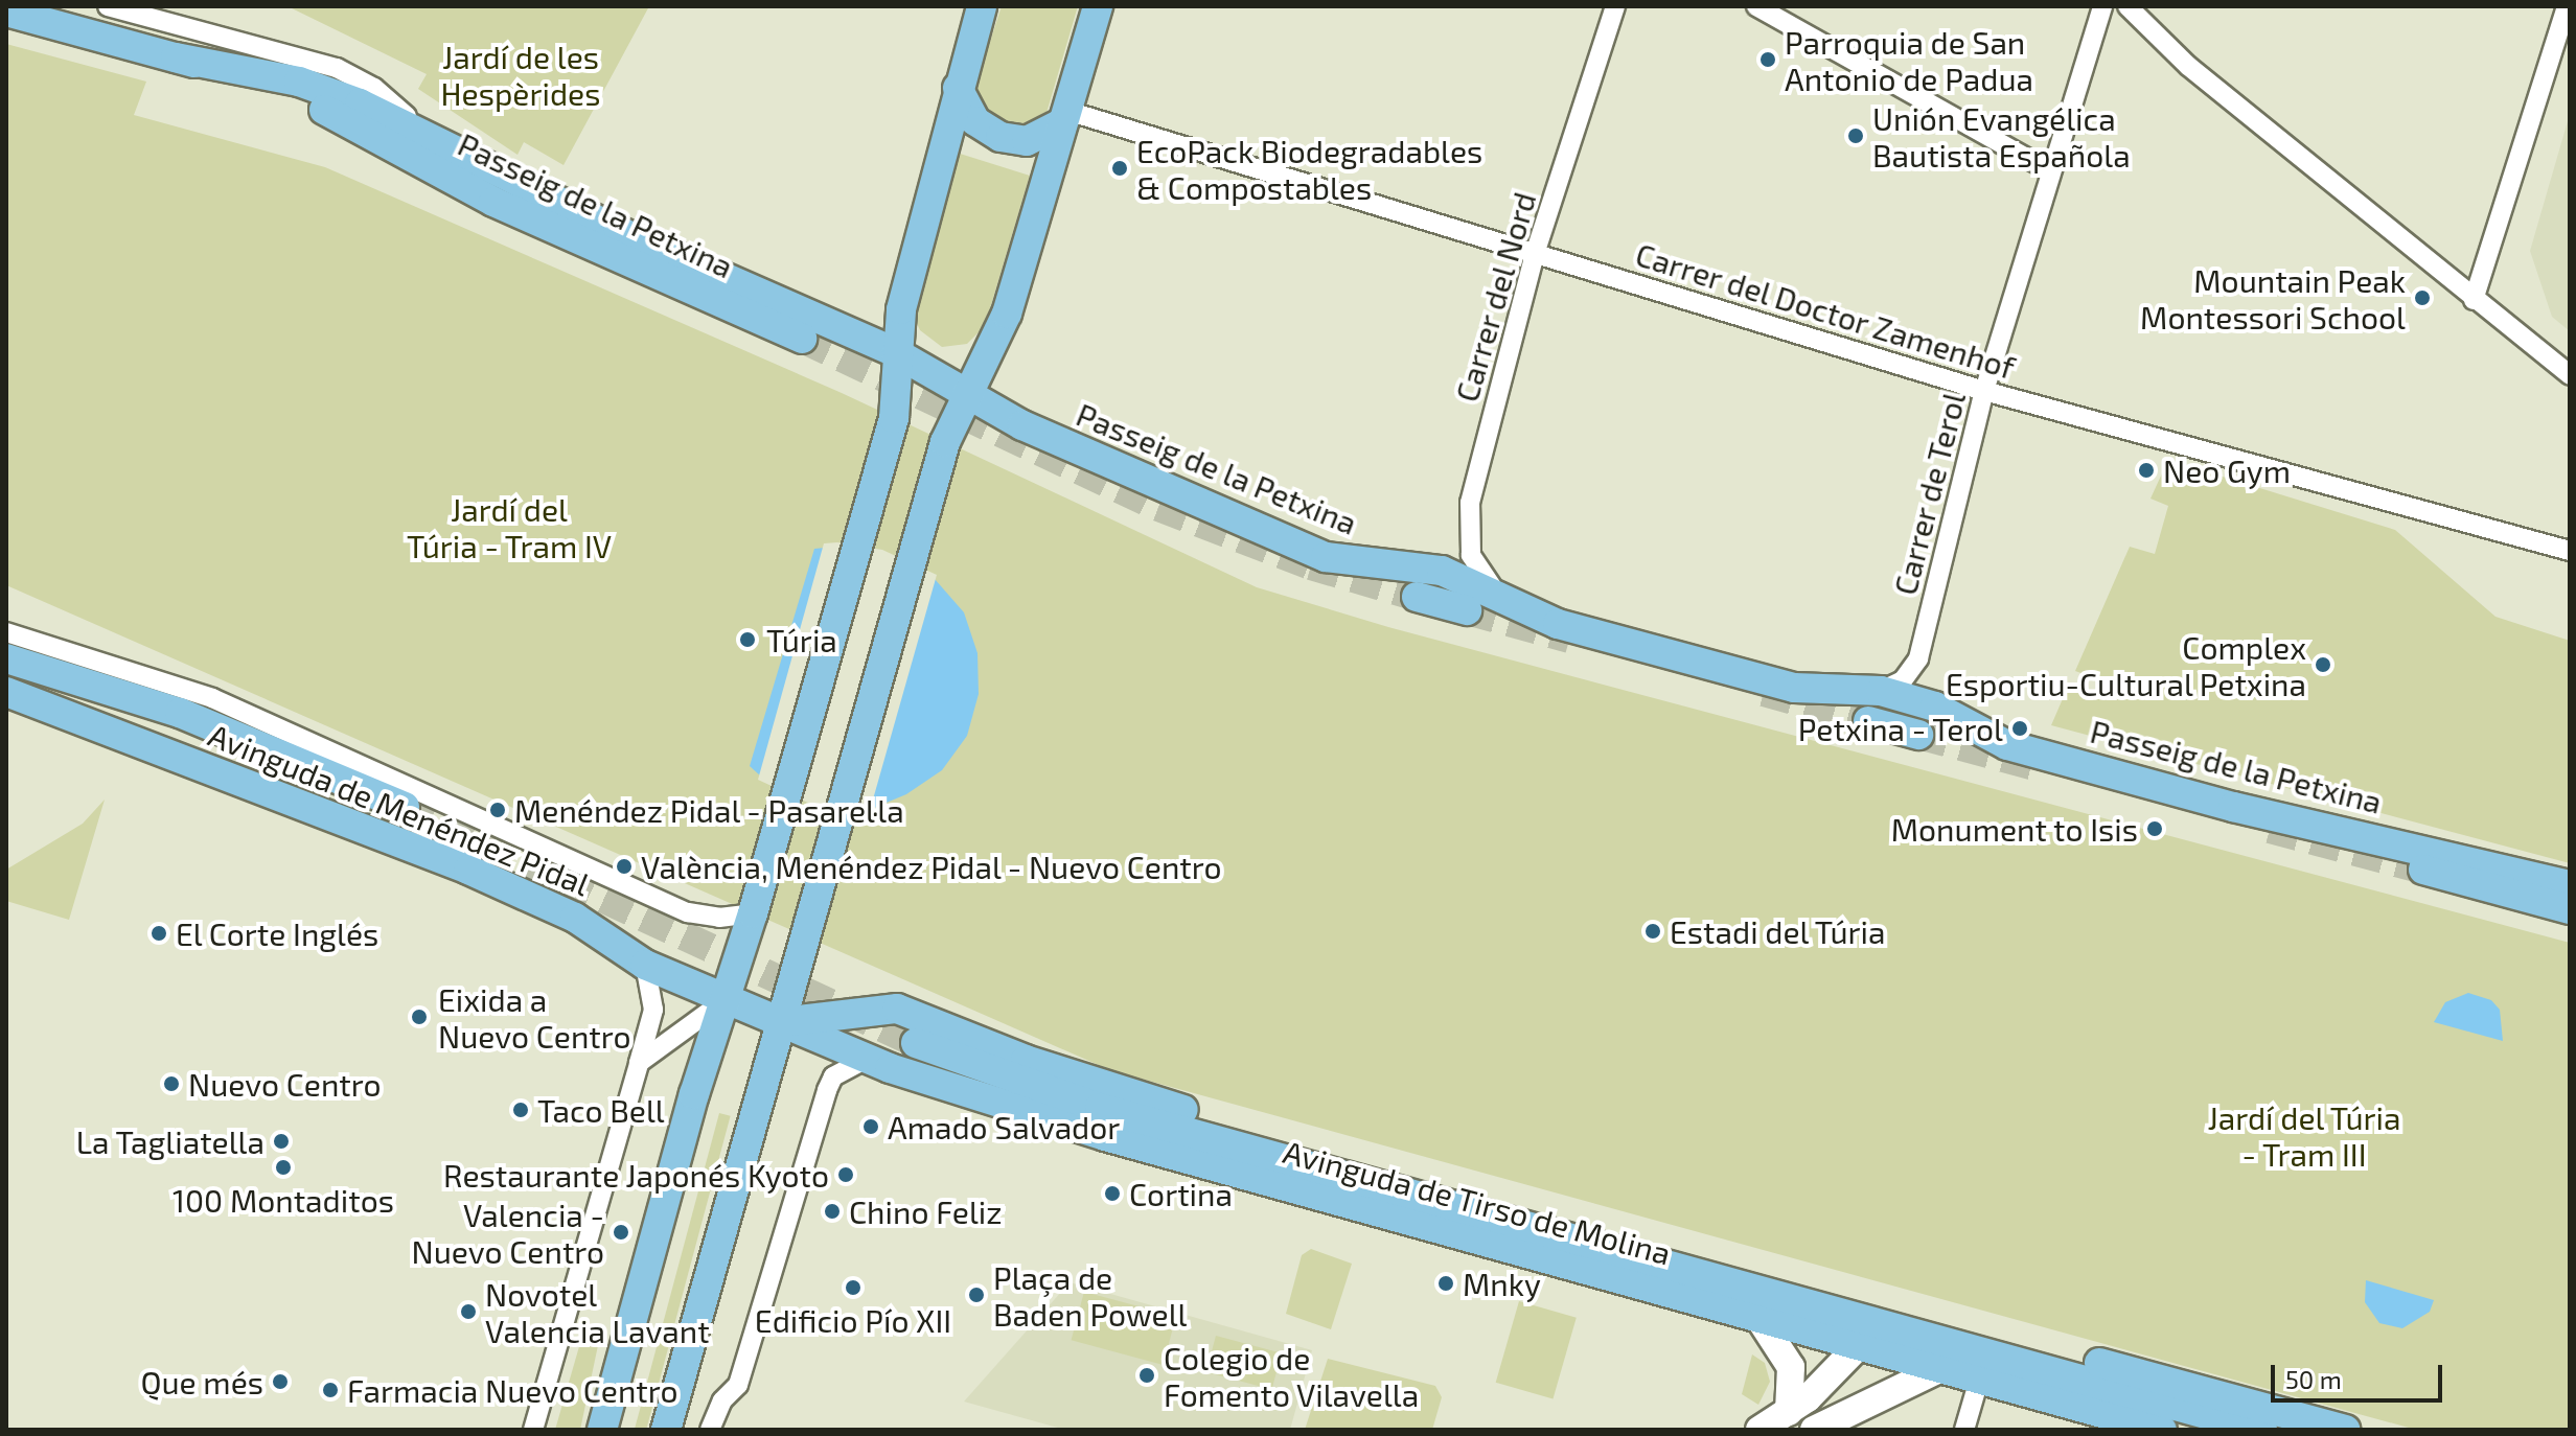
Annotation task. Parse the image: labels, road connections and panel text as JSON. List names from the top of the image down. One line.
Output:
{"streets":{"main road":["Passeig de la Petxina","Avinguda de Menéndez Pidal","Avinguda de Tirso de Molina"],"street":["Carrer del Nord","Carrer del Doctor Zamenhof","Carrer de Terol"]},"crossings":[["Passeig de la Petxina","Carrer del Nord"],["Passeig de la Petxina","Carrer de Terol"],["Carrer del Nord","Carrer del Doctor Zamenhof"],["Carrer del Doctor Zamenhof","Carrer de Terol"],["Avinguda de Menéndez Pidal","Avinguda de Tirso de Molina"]],"parks":["Jardí de les Hespèrides","Jardí del Túria - Tram IV","Jardí del Túria - Tram III"],"places":["Parroquia de San Antonio de Padua","Unión Evangélica Bautista Española","EcoPack Biodegradables & Compostables","Mountain Peak Montessori School","Neo Gym","Túria","Complex Esportiu-Cultural Petxina","Petxina - Terol","Menéndez Pidal - Pasarel·la","Monument to Isis","València, Menéndez Pidal - Nuevo Centro","Estadi del Túria","El Corte Inglés","Eixida a Nuevo Centro","Nuevo Centro","Taco Bell","Amado Salvador","La Tagliatella","100 Montaditos","Restaurante Japonés Kyoto","Cortina","Chino Feliz","Valencia - Nuevo Centro","Mnky","Edificio Pío XII","Plaça de Baden Powell","Novotel Valencia Lavant","Colegio de Fomento Vilavella","Que més","Farmacia Nuevo Centro"],"scale_bar":"50 m"}
